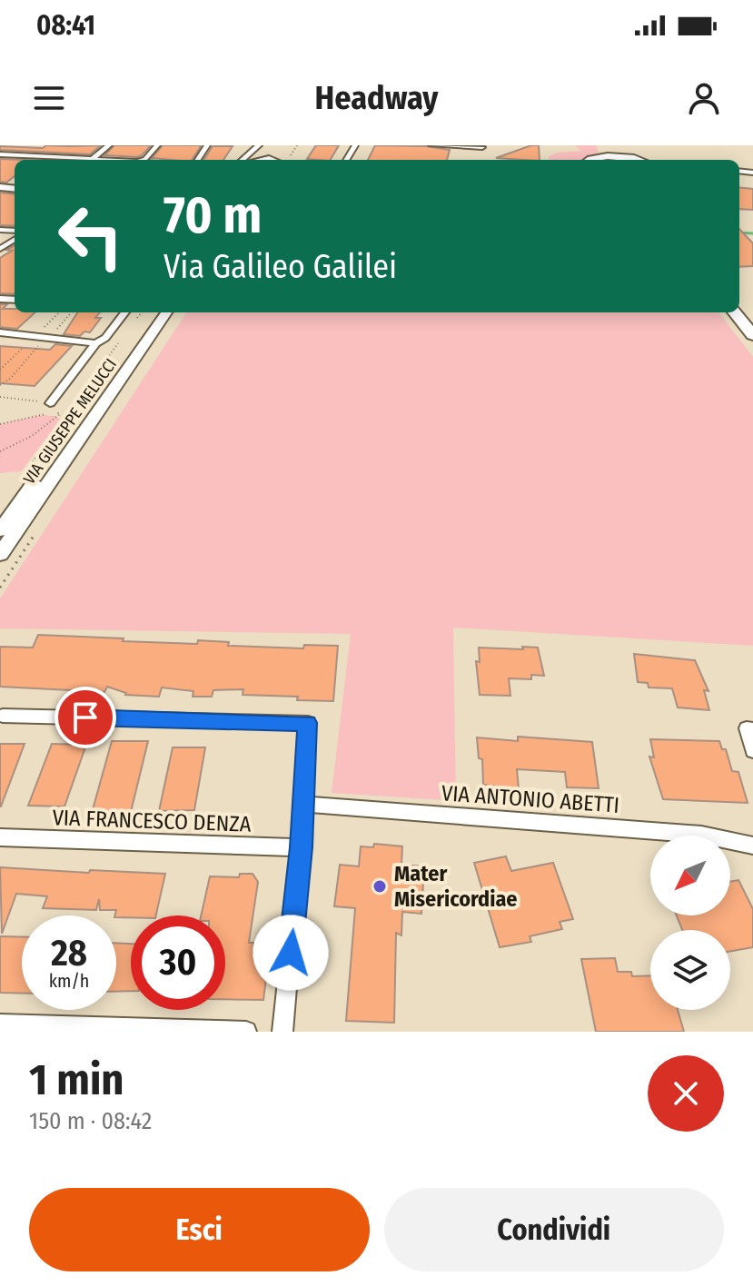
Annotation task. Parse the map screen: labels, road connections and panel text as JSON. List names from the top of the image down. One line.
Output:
{"streets":{"main road":["VIA GIUSEPPE MELUCCI"],"street":["VIA ANTONIO ABETTI","VIA FRANCESCO DENZA"]},"places":["Mater Misericordiae"],"north":"bottom left","page":{"status":"08:41","header":"Headway","turn":["70 m","Via Galileo Galilei"],"speed":"28 km/h","limit":"30","heading":["1 min","150 m · 08:42"],"buttons":["Esci","Condividi"]}}
